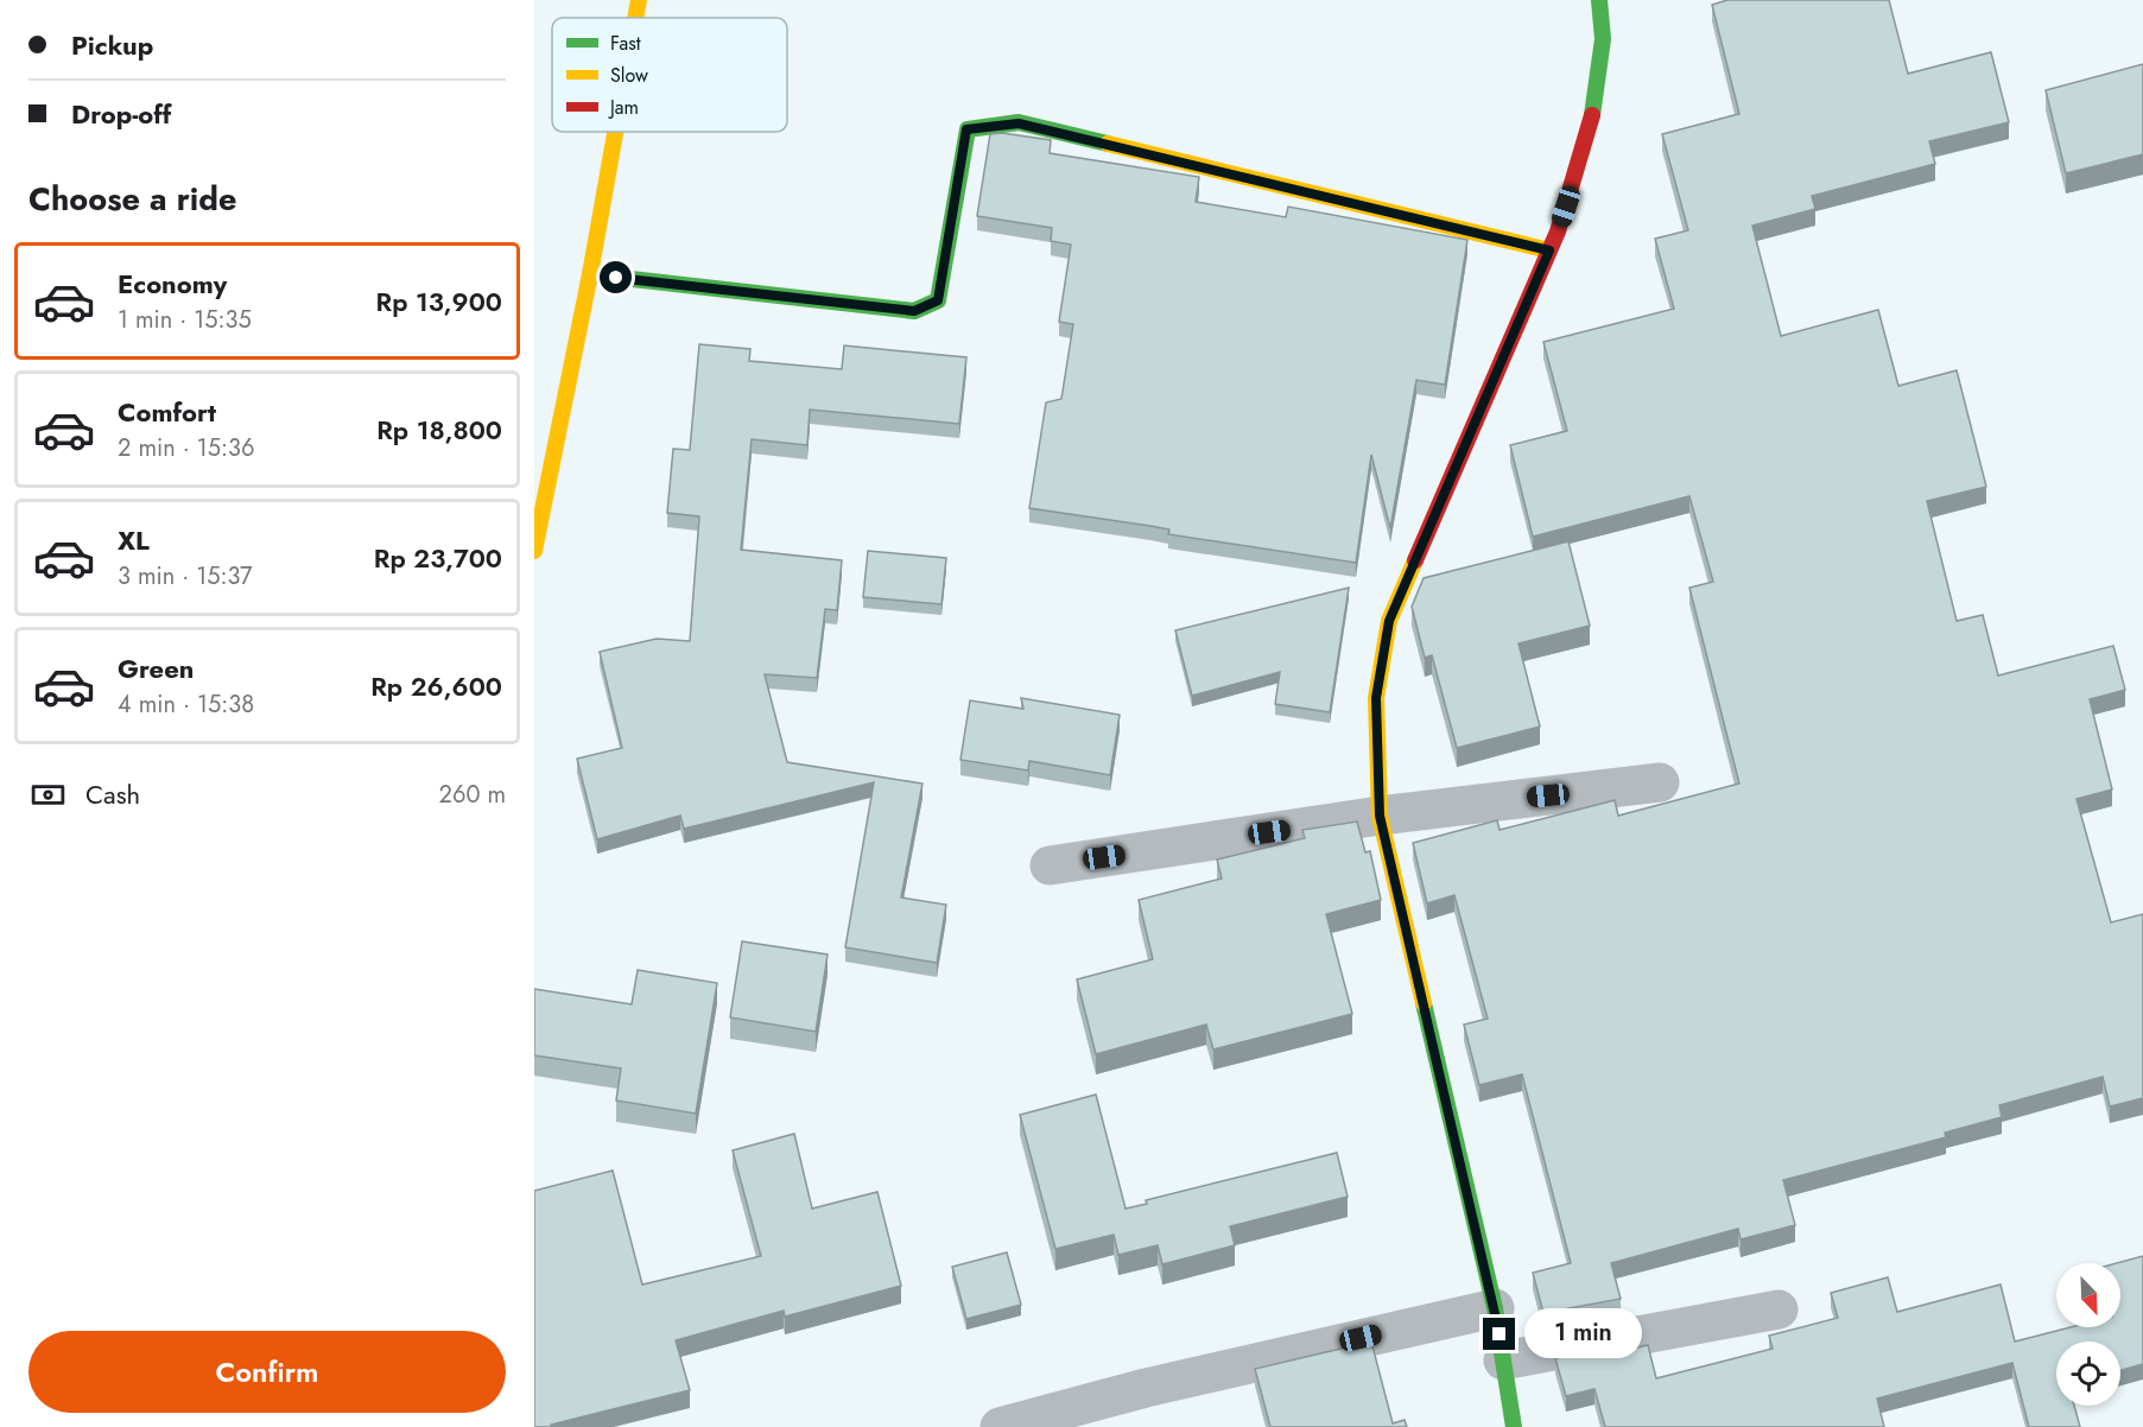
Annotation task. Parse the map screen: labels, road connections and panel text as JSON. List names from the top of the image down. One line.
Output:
{"legend":["Fast","Slow","Jam"],"north":"bottom right","page":{"banner":["Pickup","Drop-off"],"heading":"Choose a ride","list":[{"name":"Economy","note":"1 min · 15:35","value":"Rp 13,900"},{"name":"Comfort","note":"2 min · 15:36","value":"Rp 18,800"},{"name":"XL","note":"3 min · 15:37","value":"Rp 23,700"},{"name":"Green","note":"4 min · 15:38","value":"Rp 26,600"}],"pay":["Cash","260 m"],"bubble":"1 min","buttons":"Confirm"}}
